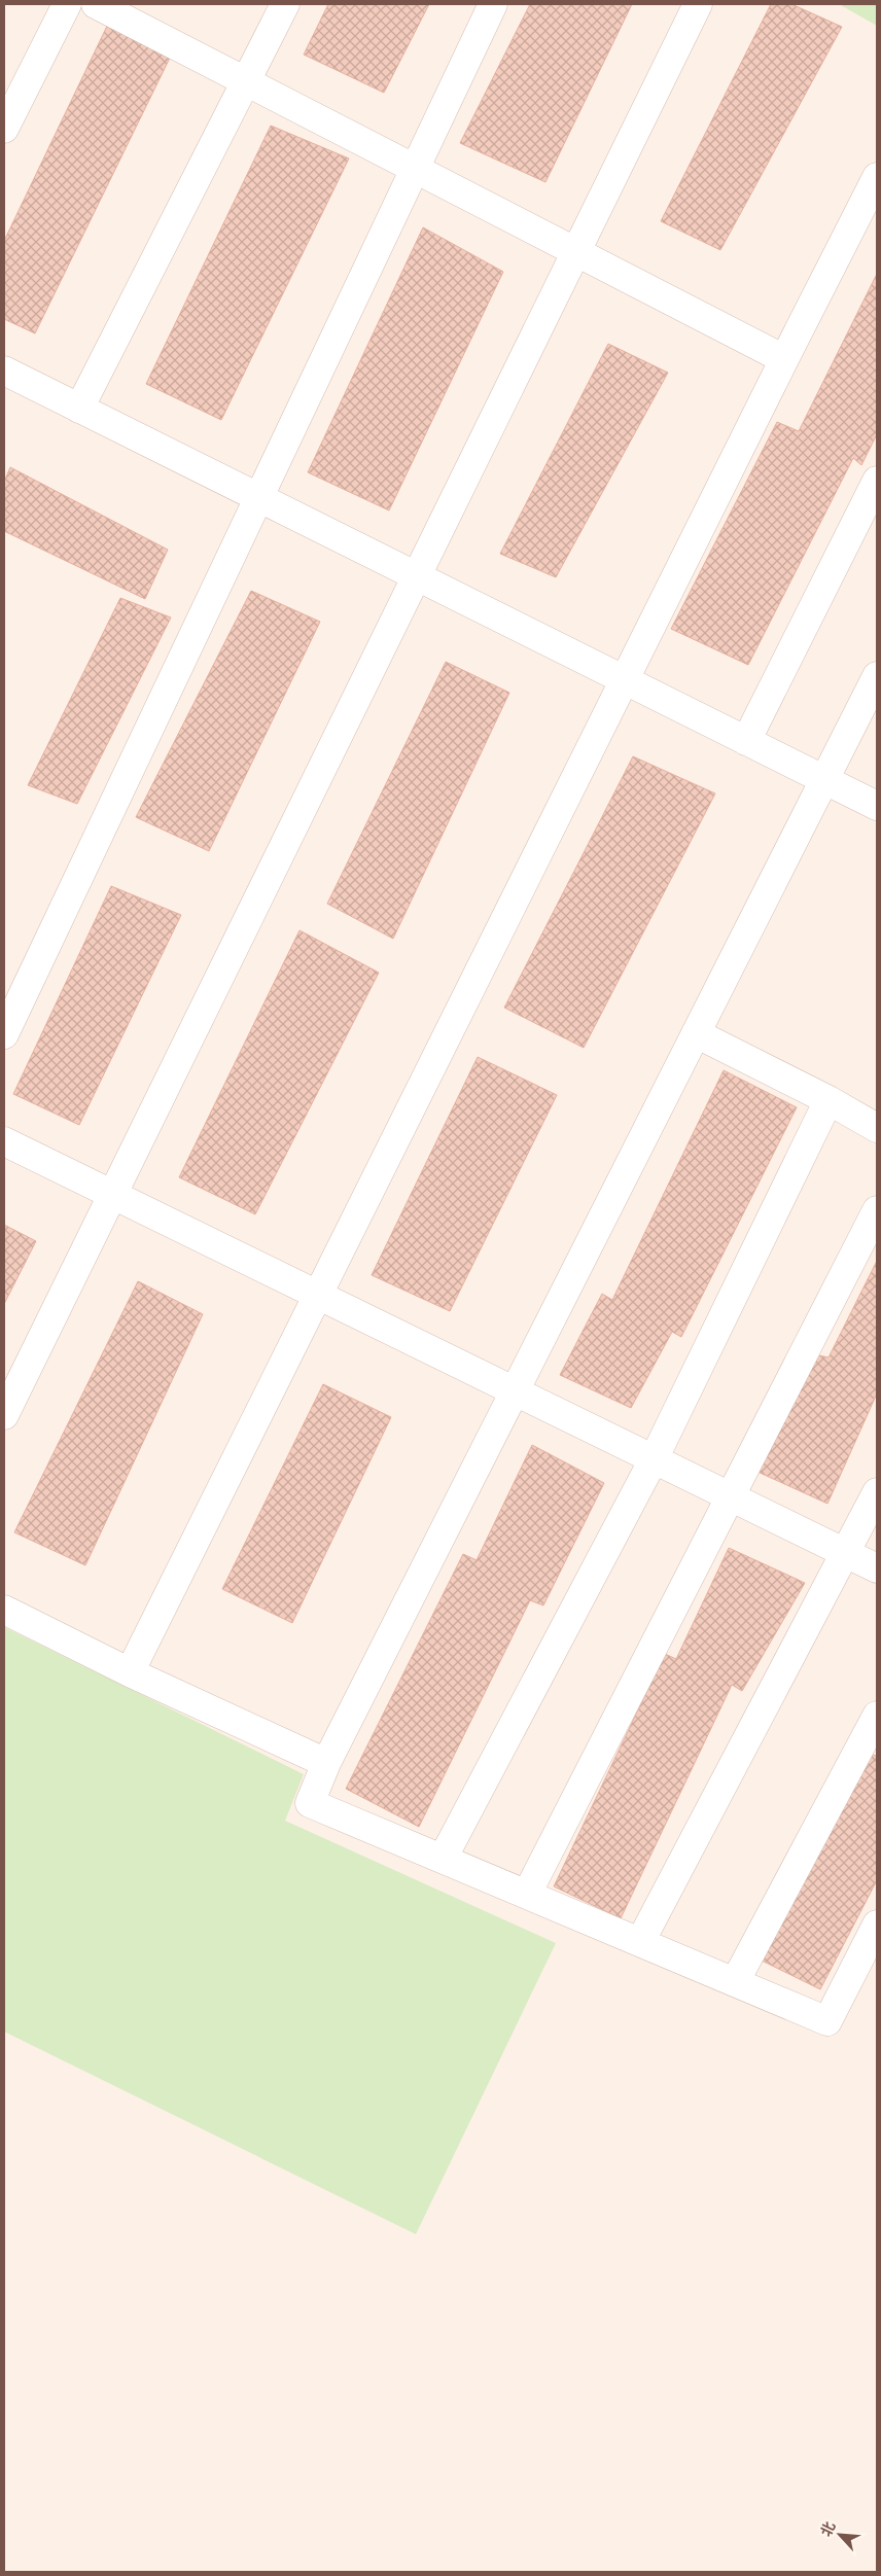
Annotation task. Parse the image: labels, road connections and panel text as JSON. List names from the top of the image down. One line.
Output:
{"north":"top left"}
